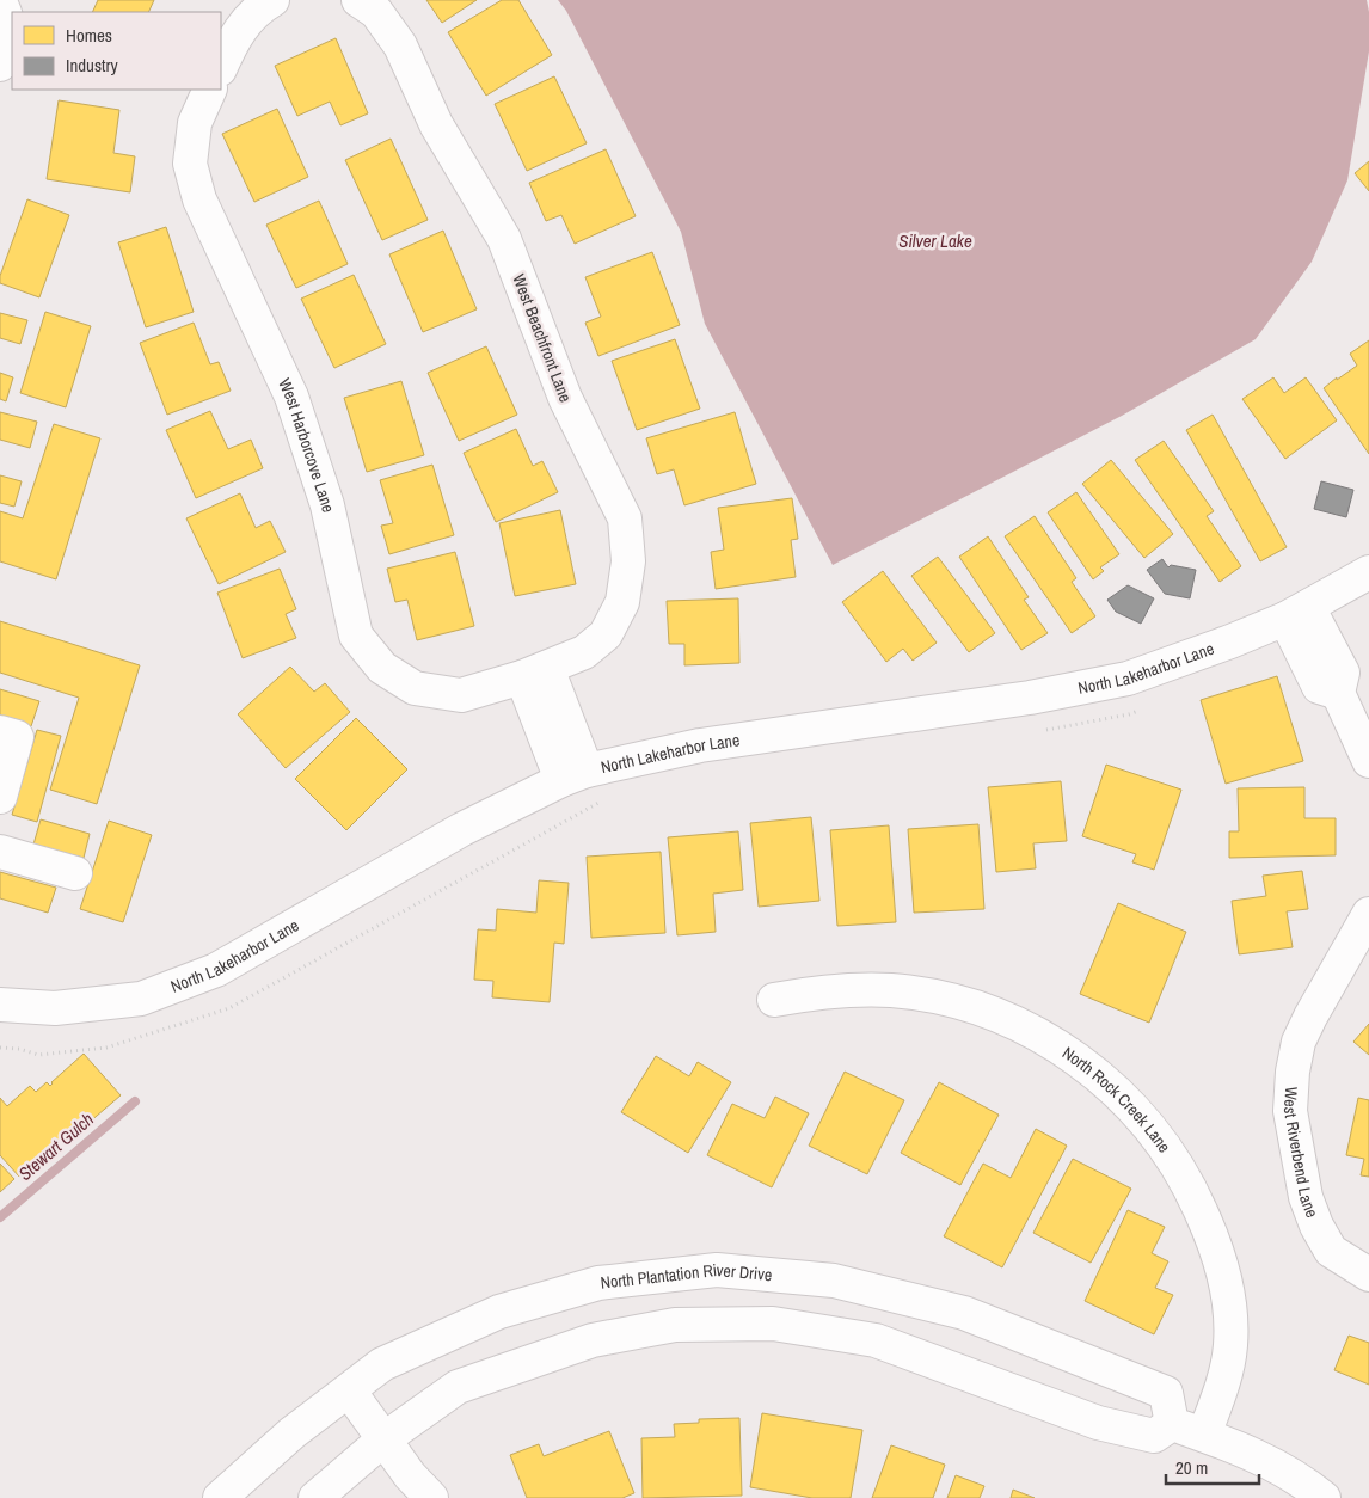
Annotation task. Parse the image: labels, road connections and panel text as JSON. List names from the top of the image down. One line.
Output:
{"streets":{"street":["West Beachfront Lane","West Harborcove Lane","North Lakeharbor Lane","North Rock Creek Lane","West Riverbend Lane","North Plantation River Drive"]},"crossings":[["West Beachfront Lane","West Harborcove Lane"]],"water":["Silver Lake","Stewart Gulch"],"legend":["Homes","Industry"],"scale_bar":"20 m"}
